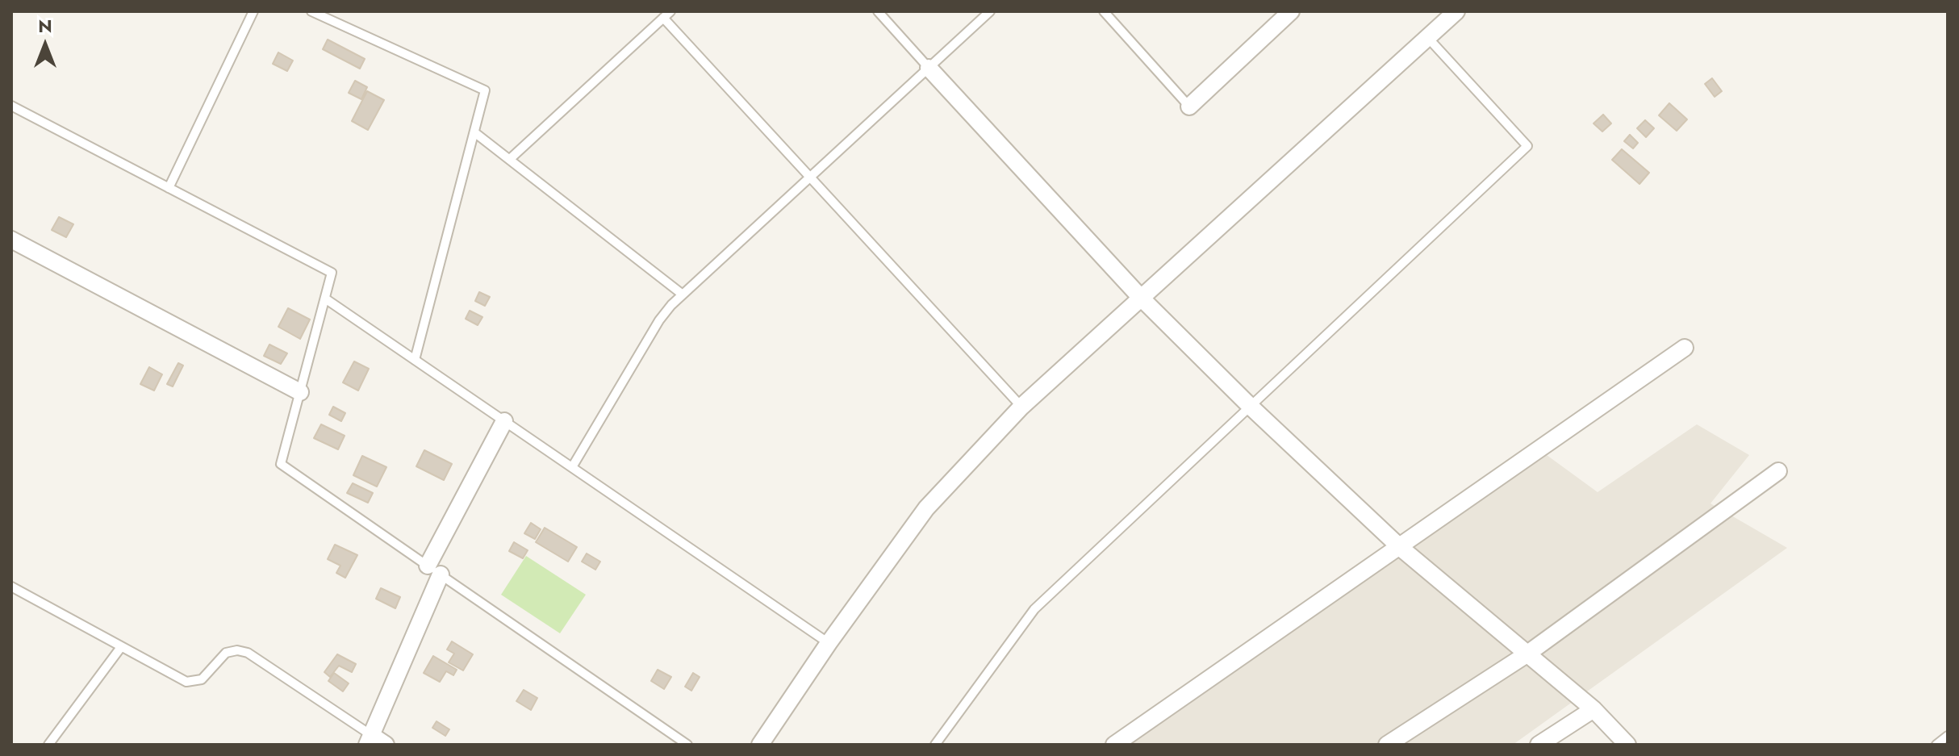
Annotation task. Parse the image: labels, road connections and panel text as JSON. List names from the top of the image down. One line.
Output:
{"north":"top"}
